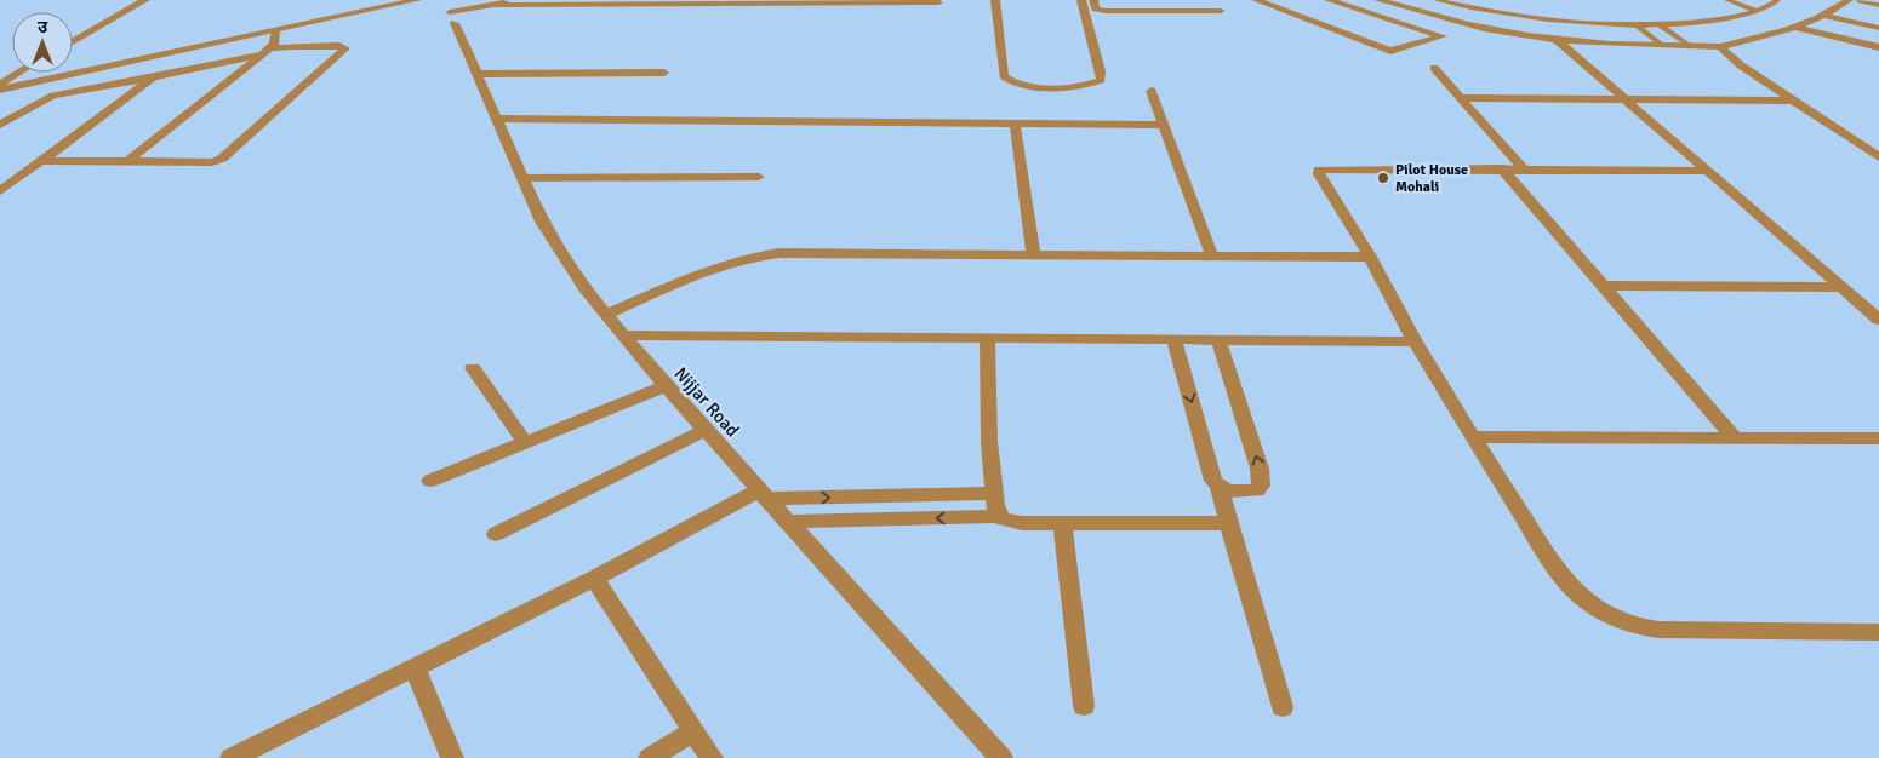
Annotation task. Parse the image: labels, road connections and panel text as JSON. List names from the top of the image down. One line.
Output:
{"streets":{"street":["Nijjar Road"]},"places":["Pilot House Mohali"],"north":"top"}
